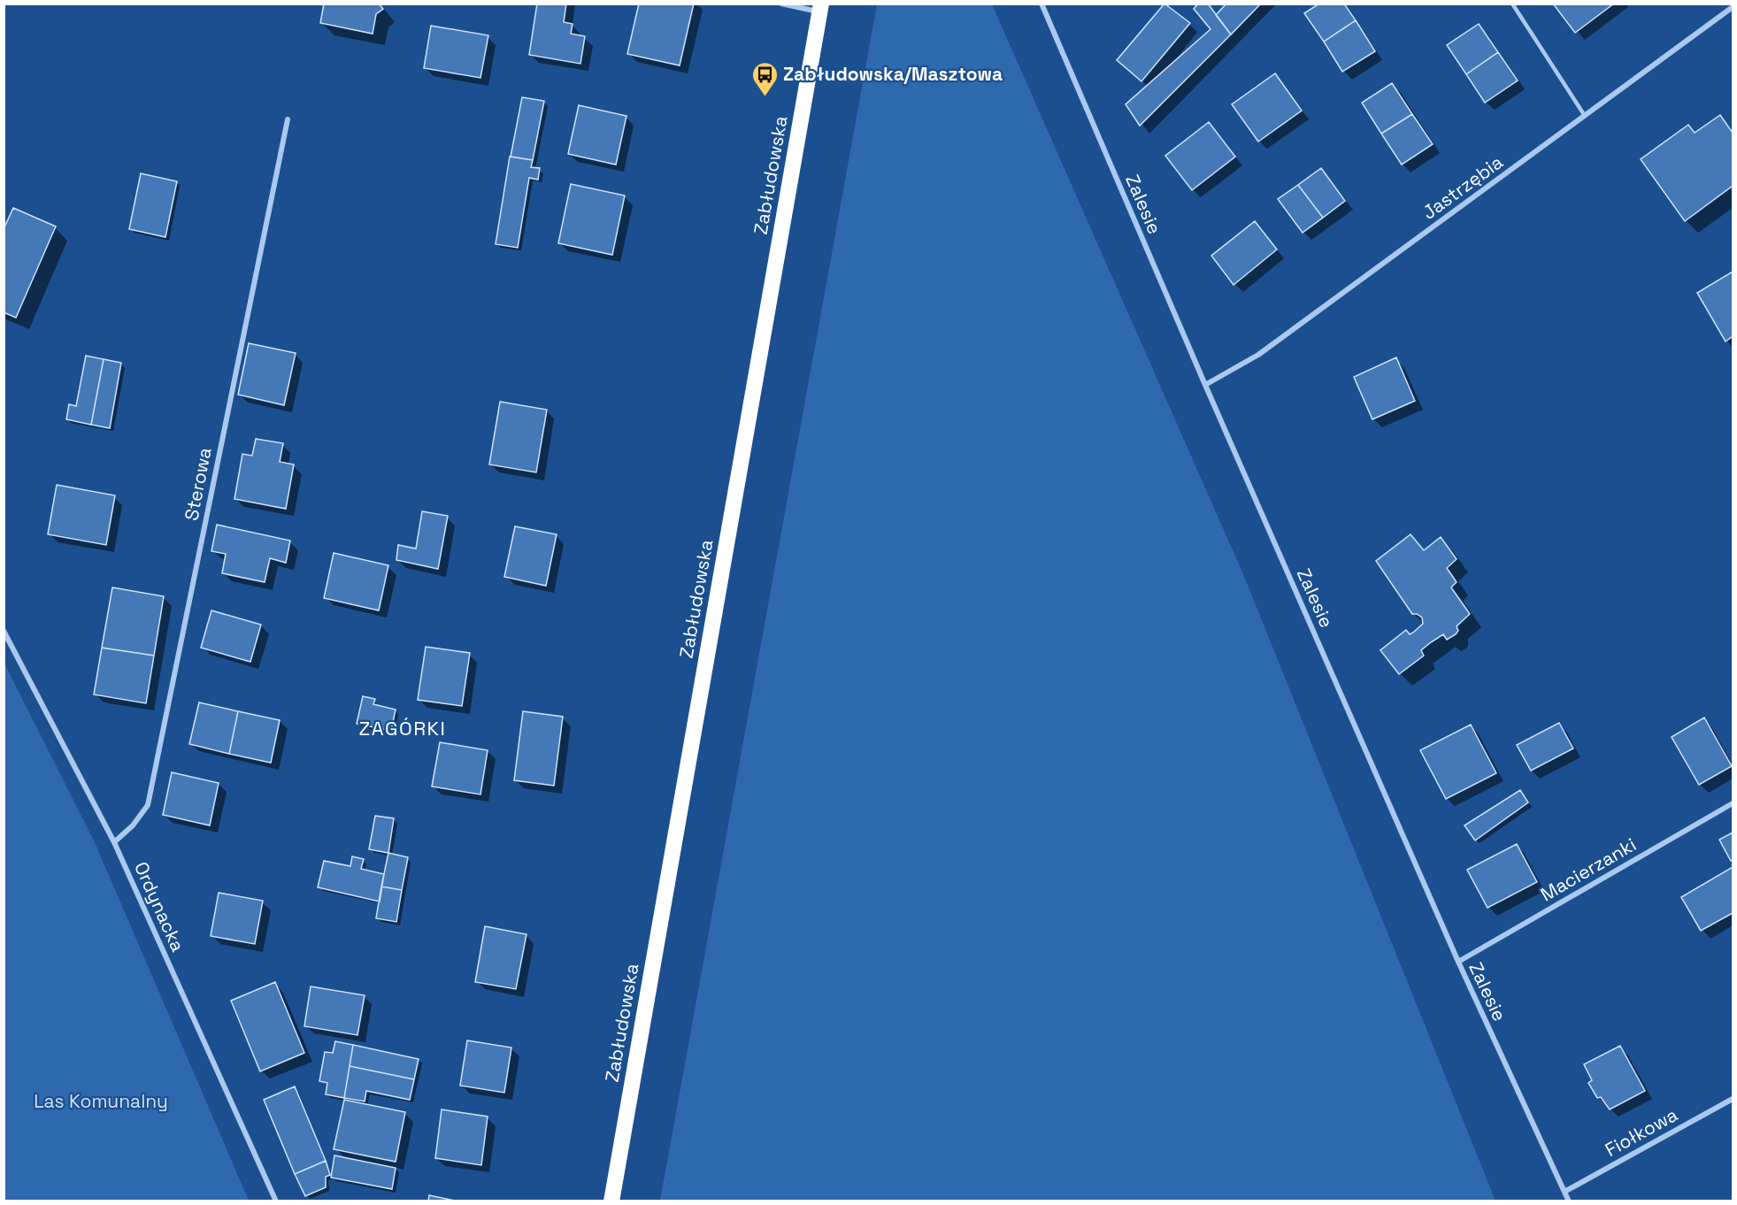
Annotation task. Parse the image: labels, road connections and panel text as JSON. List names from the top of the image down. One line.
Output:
{"streets":{"highway":["Zabłudowska"],"street":["Jastrzębia","Zalesie","Sterowa","Macierzanki","Ordynacka","Fiołkowa"]},"crossings":[["Jastrzębia","Zalesie"],["Zalesie","Macierzanki"],["Zalesie","Fiołkowa"],["Sterowa","Ordynacka"]],"districts":["ZAGÓRKI"],"parks":["Las Komunalny"],"places":{"bus stop":["Zabłudowska/Masztowa"]}}
